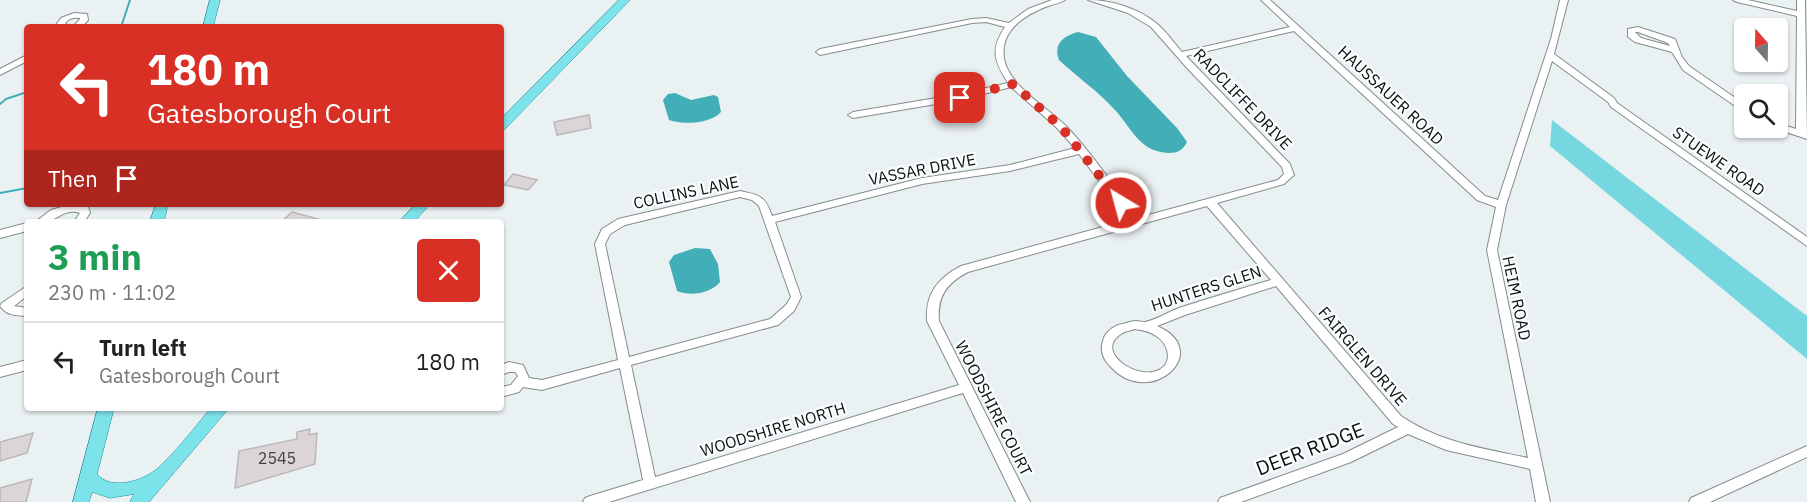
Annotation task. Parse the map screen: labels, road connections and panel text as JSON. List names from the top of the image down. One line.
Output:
{"streets":{"street":["HAUSSAUER ROAD","RADCLIFFE DRIVE","STUEWE ROAD","VASSAR DRIVE","COLLINS LANE","HUNTERS GLEN","HEIM ROAD","FAIRGLEN DRIVE","WOODSHIRE COURT","WOODSHIRE NORTH","DEER RIDGE"]},"crossings":[["HAUSSAUER ROAD","RADCLIFFE DRIVE"],["HAUSSAUER ROAD","HEIM ROAD"],["RADCLIFFE DRIVE","FAIRGLEN DRIVE"],["RADCLIFFE DRIVE","WOODSHIRE COURT"],["STUEWE ROAD","HEIM ROAD"],["VASSAR DRIVE","COLLINS LANE"],["COLLINS LANE","WOODSHIRE NORTH"],["HUNTERS GLEN","FAIRGLEN DRIVE"],["HEIM ROAD","FAIRGLEN DRIVE"],["FAIRGLEN DRIVE","DEER RIDGE"],["WOODSHIRE COURT","WOODSHIRE NORTH"]],"house_numbers":["2545"],"north":"top","page":{"turn":["180 m","Gatesborough Court"],"then":"Then","heading":["3 min","230 m · 11:02"],"list":[{"name":"Turn left","note":"Gatesborough Court","value":"180 m"}]}}
